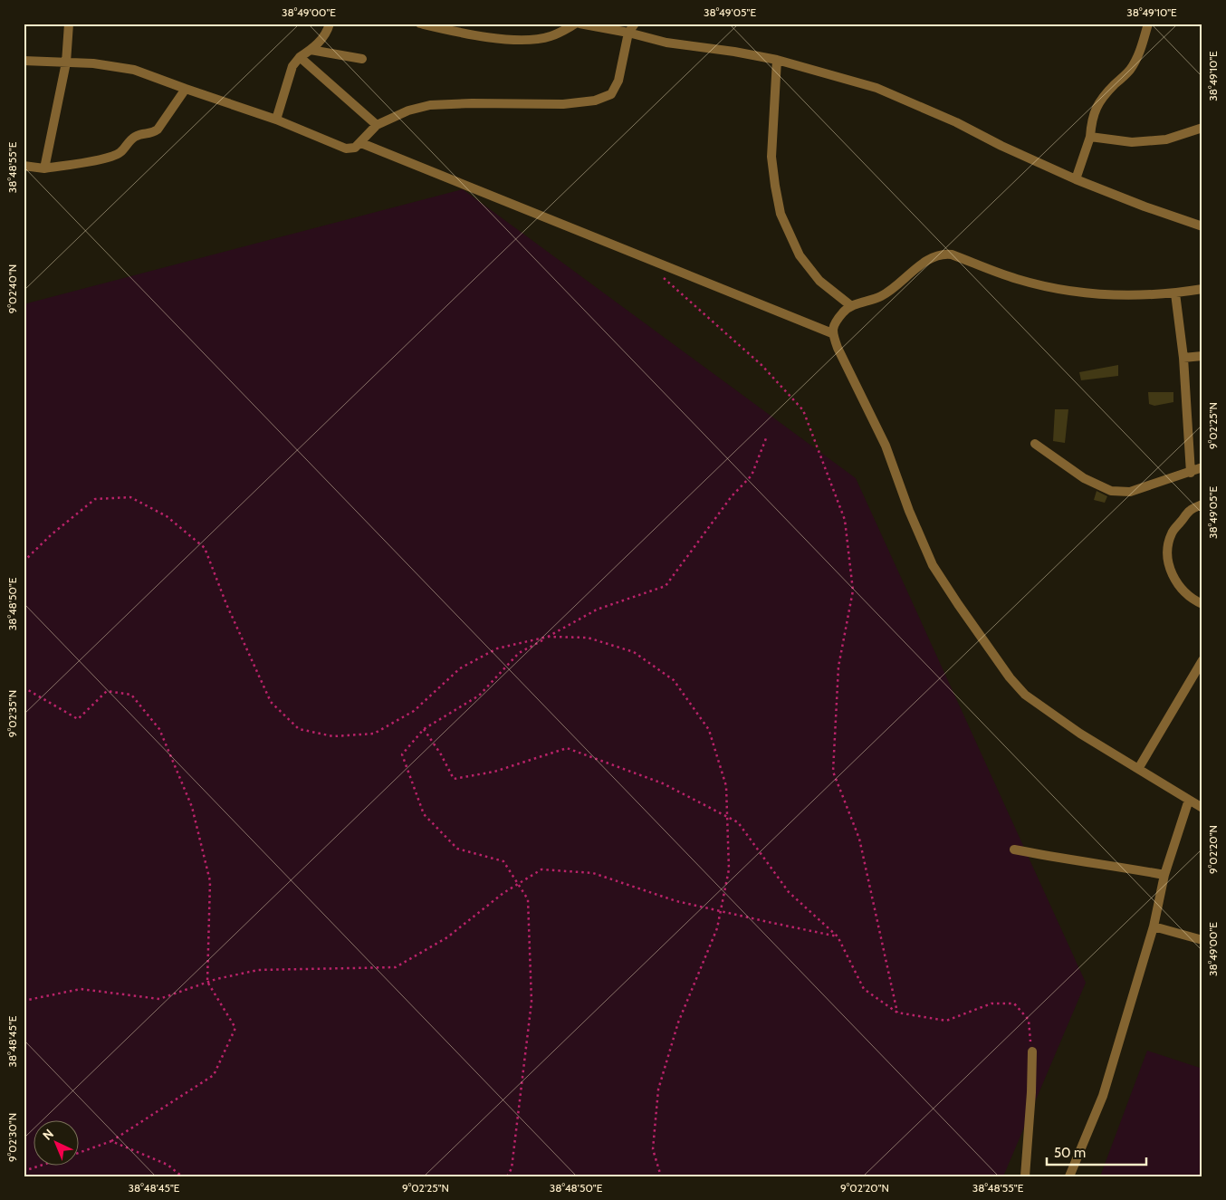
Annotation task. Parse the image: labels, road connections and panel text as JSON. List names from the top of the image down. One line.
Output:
{"scale_bar":"50 m","north":"top left","coordinates":["38°49'00\"E","38°49'05\"E","38°49'10\"E","38°48'55\"E","9°02'40\"N","9°02'25\"N","38°48'50\"E","9°02'35\"N","9°02'20\"N","38°48'45\"E","9°02'30\"N"]}
